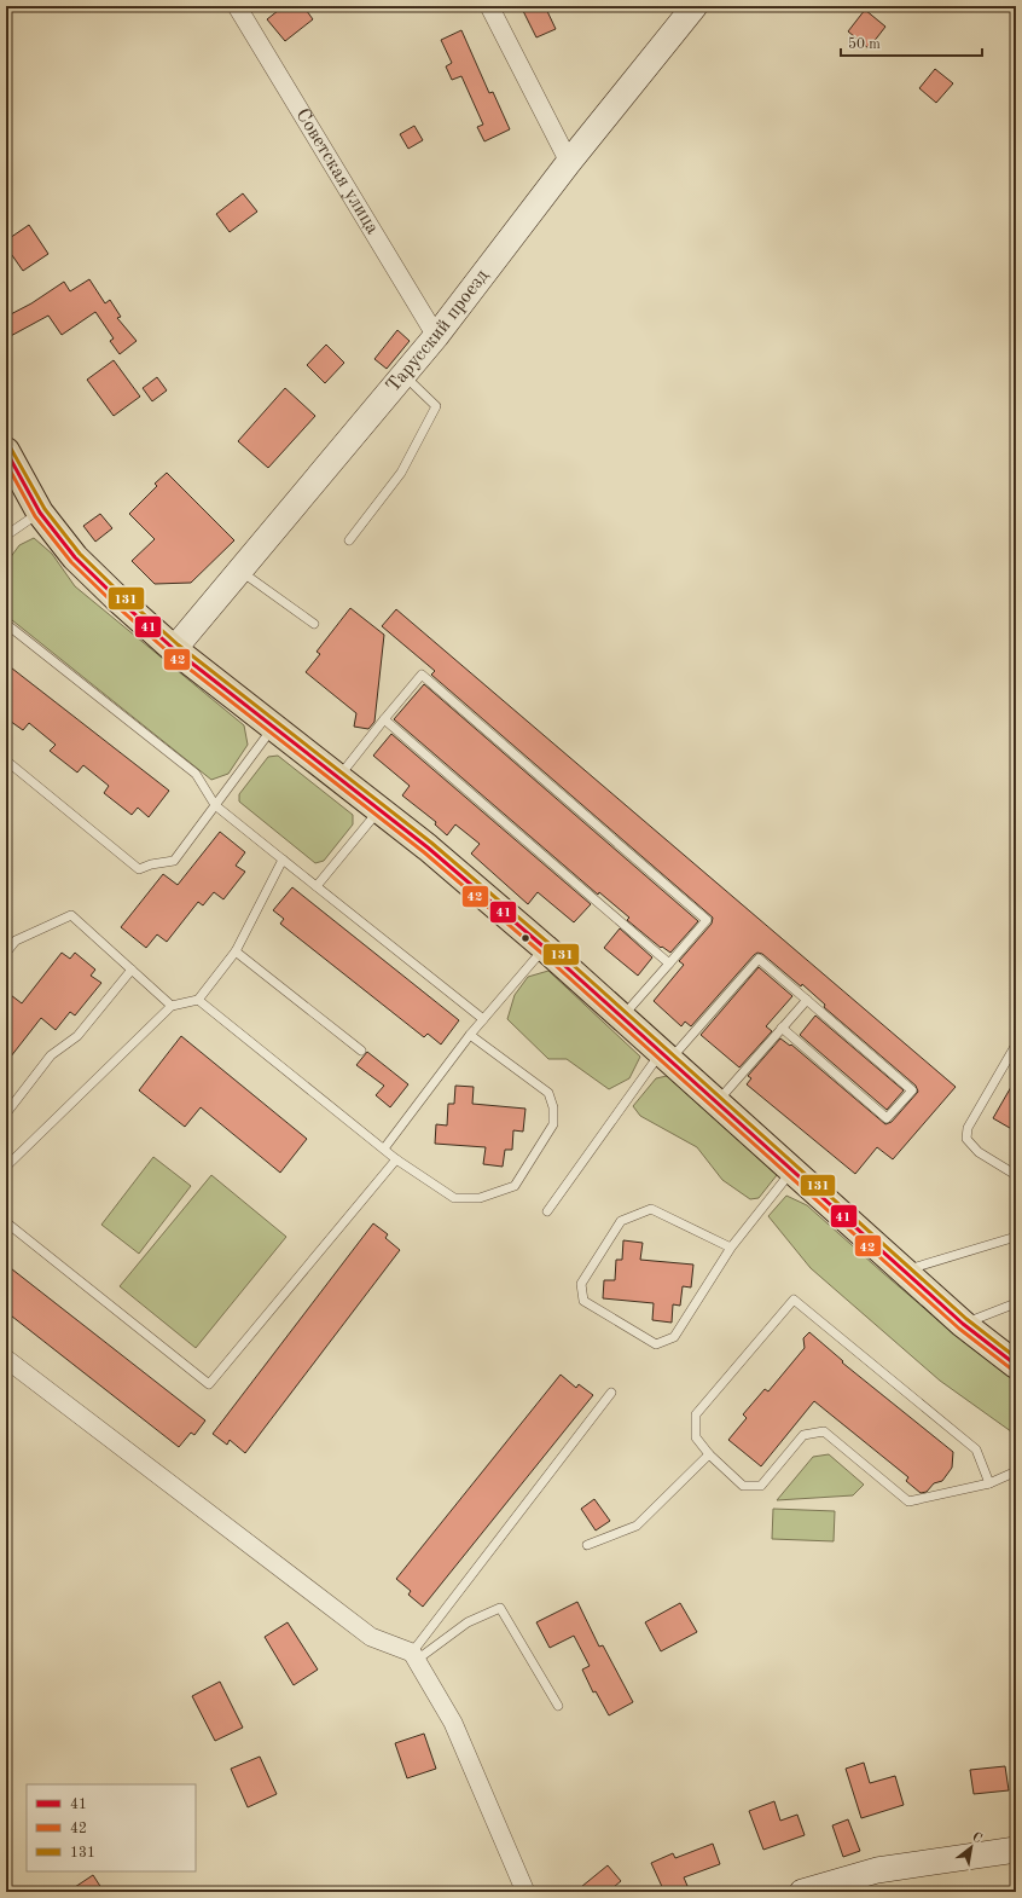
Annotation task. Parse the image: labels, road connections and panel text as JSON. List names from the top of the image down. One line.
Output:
{"streets":{"street":["Советская улица","Тарусский проезд"]},"crossings":[["Советская улица","Тарусский проезд"]],"lines":["transit line 131","transit line 41","transit line 42"],"legend":["41","42","131"],"scale_bar":"50 m","north":"top right"}
